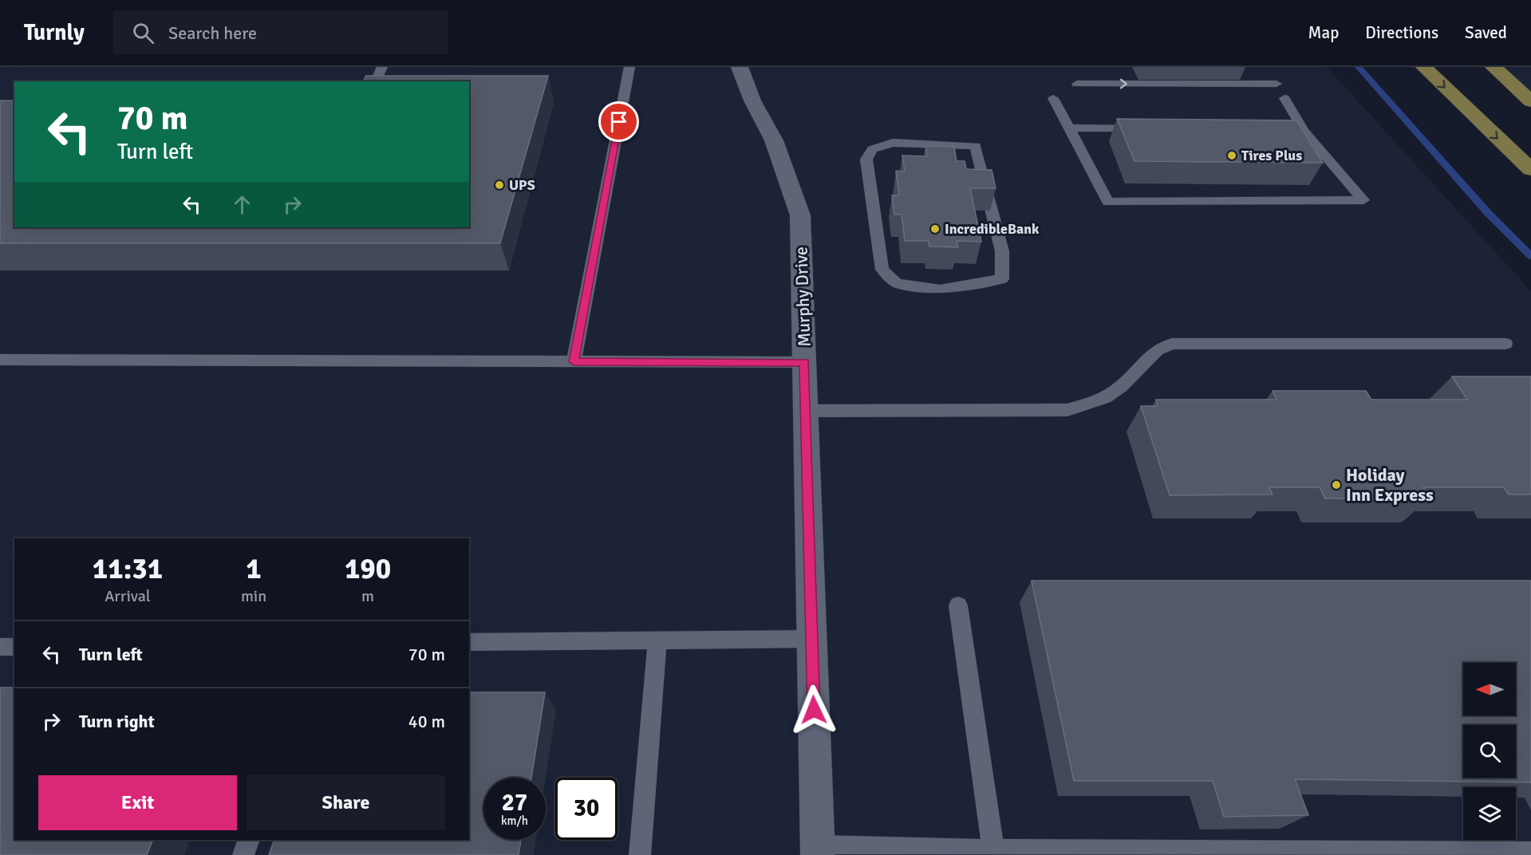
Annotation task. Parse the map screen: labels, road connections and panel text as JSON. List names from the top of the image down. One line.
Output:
{"streets":{"street":["Murphy Drive"]},"places":["Tires Plus","UPS","IncredibleBank","Holiday Inn Express"],"north":"left","page":{"header":"Turnly","search":"Search here","nav":["Map","Directions","Saved"],"turn":["70 m","Turn left"],"eta":["11:31","Arrival","1","min","190","m"],"list":[{"name":"Turn left","value":"70 m"},{"name":"Turn right","value":"40 m"}],"buttons":["Exit","Share"],"speed":"27 km/h","limit":"30"}}
